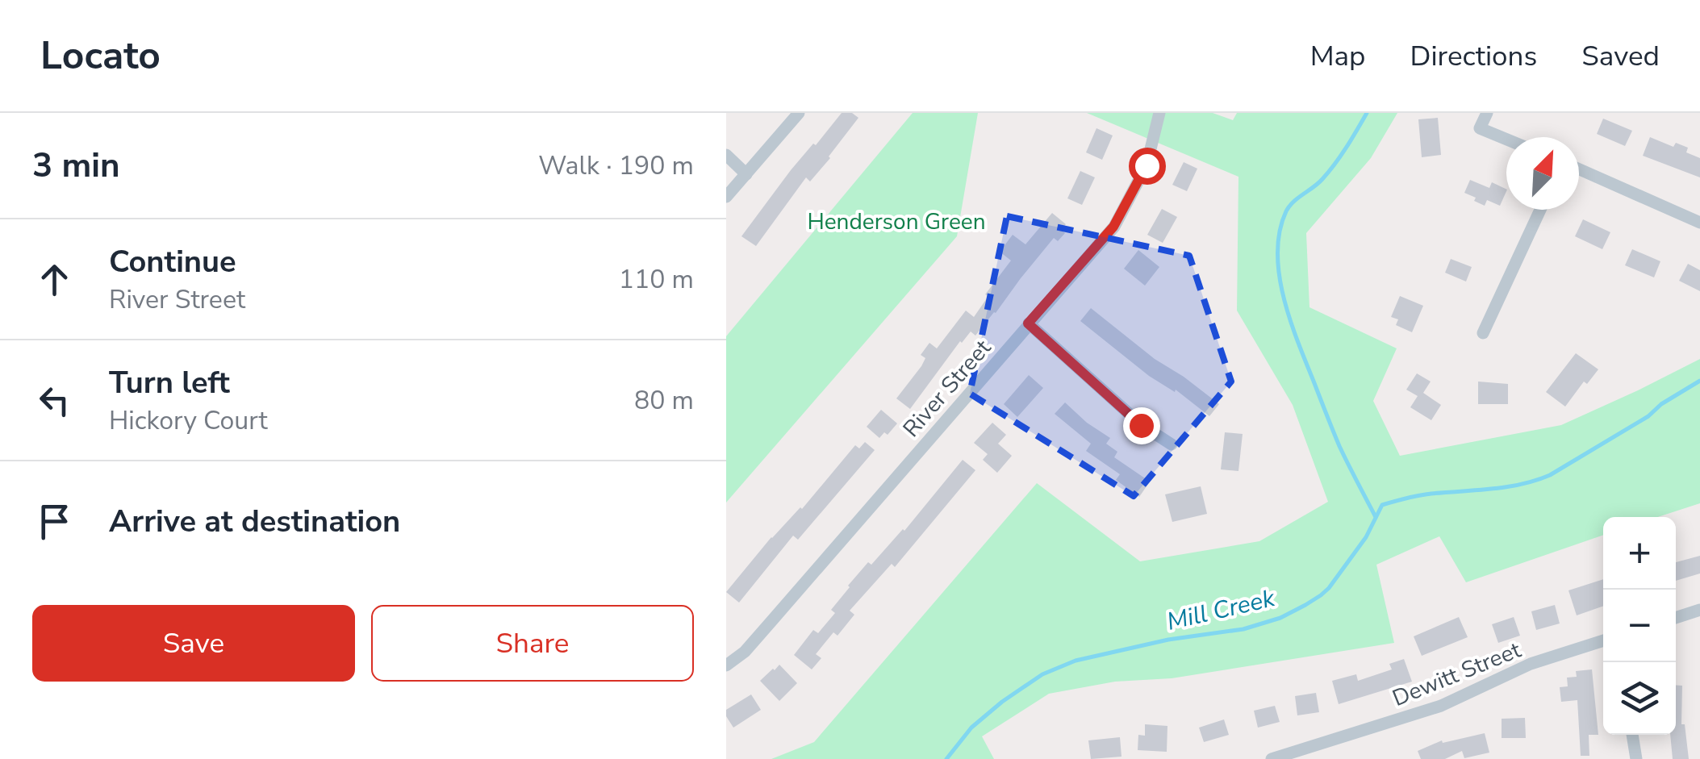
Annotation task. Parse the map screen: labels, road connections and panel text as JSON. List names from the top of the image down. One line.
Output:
{"streets":{"street":["River Street","Dewitt Street"]},"water":["Mill Creek"],"parks":["Henderson Green"],"north":"top right","page":{"header":"Locato","nav":["Map","Directions","Saved"],"heading":["3 min","Walk · 190 m"],"list":[["Continue","River Street","110 m"],["Turn left","Hickory Court","80 m"],"Arrive at destination"],"map_buttons":["+","−"],"buttons":["Save","Share"]}}
